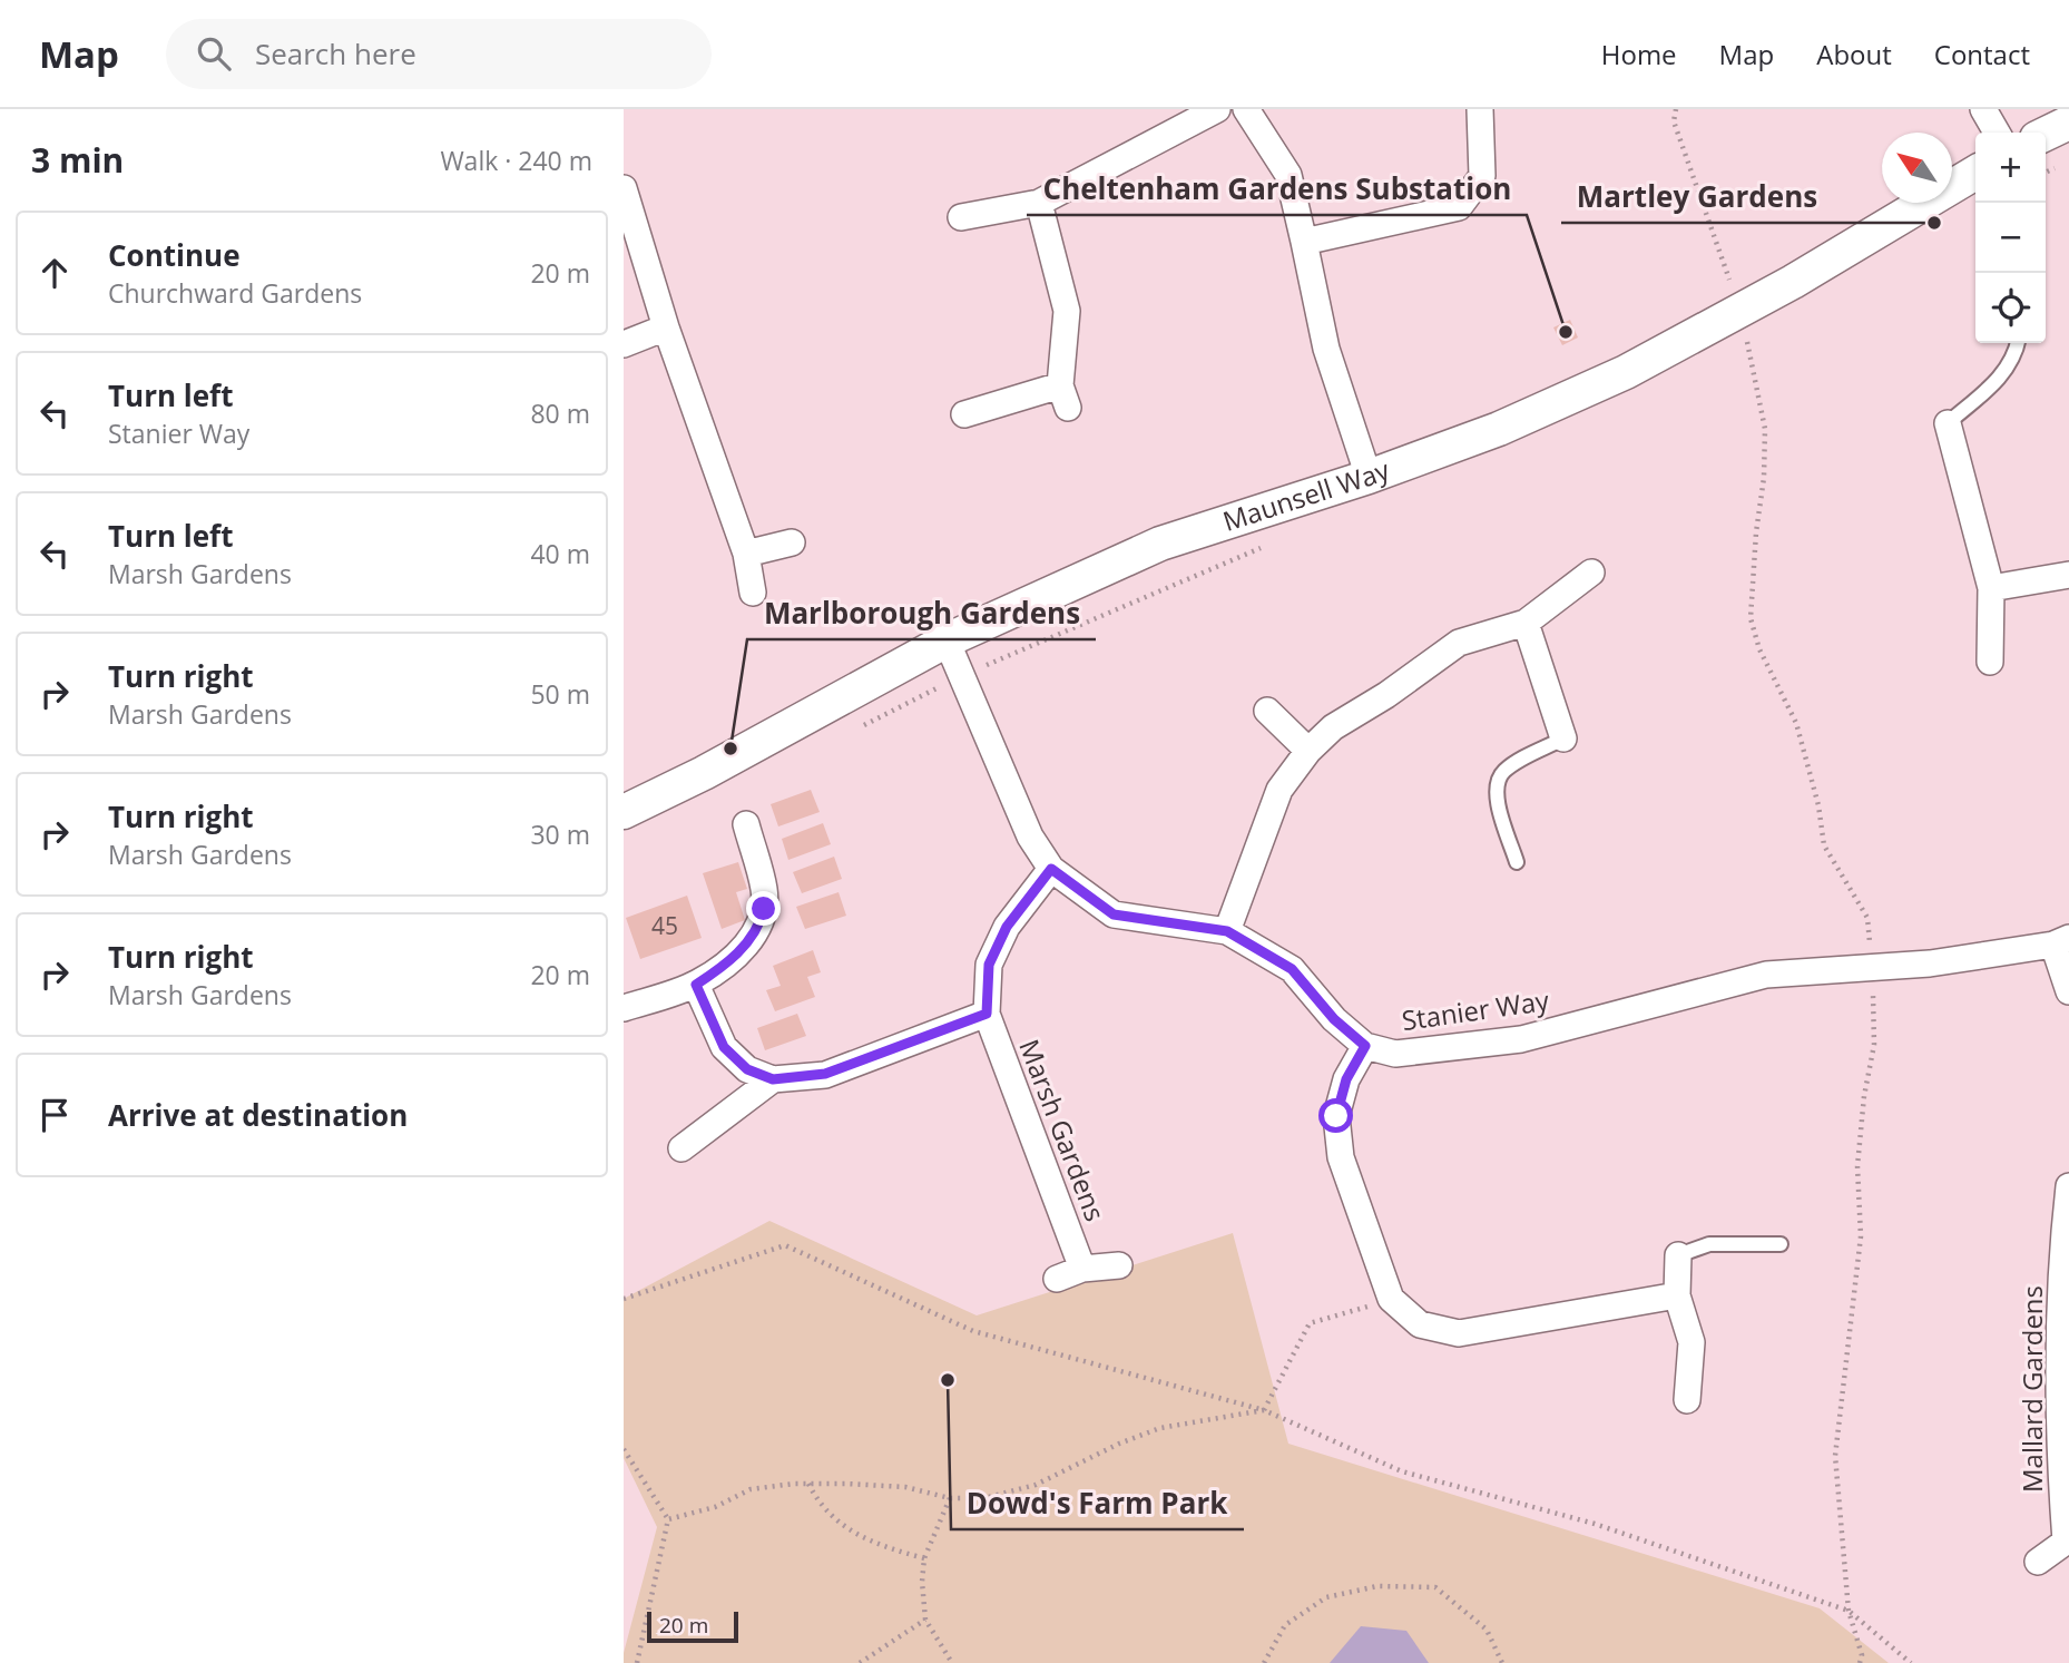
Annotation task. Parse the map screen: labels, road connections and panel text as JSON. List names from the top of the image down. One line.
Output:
{"streets":{"street":["Maunsell Way","Stanier Way","Marsh Gardens","Mallard Gardens"]},"crossings":[["Maunsell Way","Stanier Way"],["Stanier Way","Marsh Gardens"]],"places":["Martley Gardens","Cheltenham Gardens Substation","Marlborough Gardens","Dowd's Farm Park"],"house_numbers":["45"],"scale_bar":"20 m","north":"top left","page":{"header":"Map","search":"Search here","nav":["Home","Map","About","Contact"],"heading":["3 min","Walk · 240 m"],"map_buttons":["+","−"],"list":[["Continue","Churchward Gardens","20 m"],["Turn left","Stanier Way","80 m"],["Turn left","Marsh Gardens","40 m"],["Turn right","Marsh Gardens","50 m"],["Turn right","Marsh Gardens","30 m"],["Turn right","Marsh Gardens","20 m"],"Arrive at destination"],"scale":"20 m"}}
